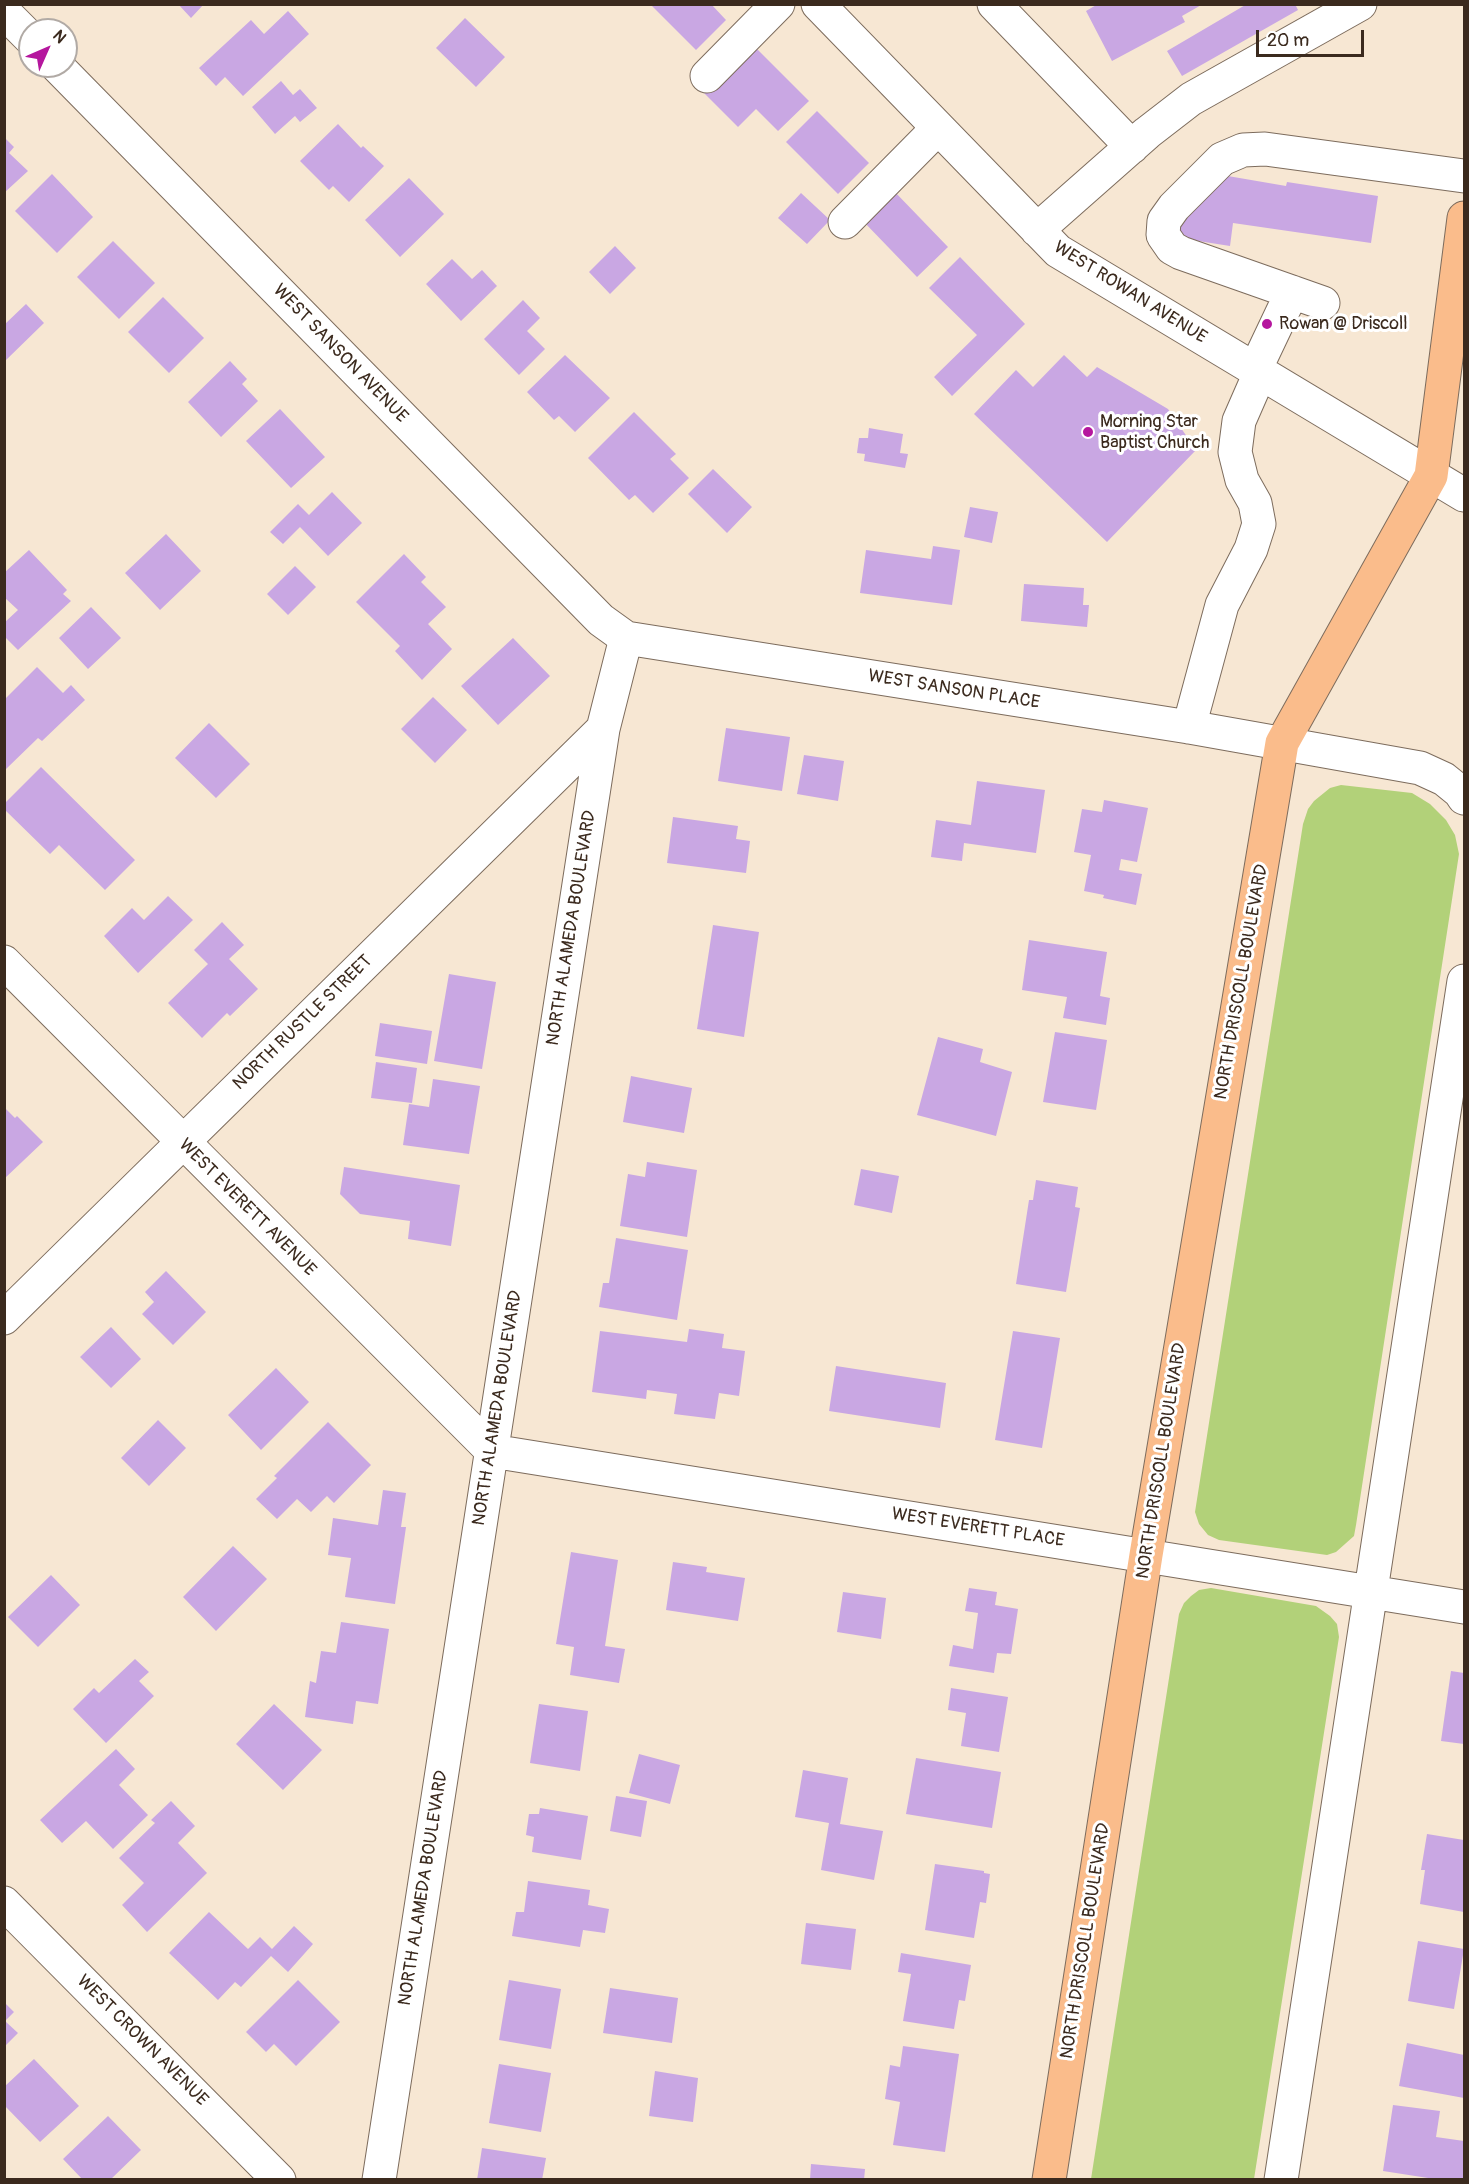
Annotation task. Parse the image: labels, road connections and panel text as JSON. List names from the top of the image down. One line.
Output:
{"streets":{"main road":["NORTH DRISCOLL BOULEVARD"],"street":["WEST ROWAN AVENUE","WEST SANSON AVENUE","WEST SANSON PLACE","NORTH ALAMEDA BOULEVARD","NORTH RUSTLE STREET","WEST EVERETT AVENUE","WEST EVERETT PLACE","WEST CROWN AVENUE"]},"crossings":[["WEST ROWAN AVENUE","NORTH DRISCOLL BOULEVARD"],["WEST SANSON AVENUE","WEST SANSON PLACE"],["WEST SANSON AVENUE","NORTH ALAMEDA BOULEVARD"],["WEST SANSON PLACE","NORTH ALAMEDA BOULEVARD"],["WEST SANSON PLACE","NORTH DRISCOLL BOULEVARD"],["NORTH ALAMEDA BOULEVARD","NORTH RUSTLE STREET"],["NORTH ALAMEDA BOULEVARD","WEST EVERETT AVENUE"],["NORTH ALAMEDA BOULEVARD","WEST EVERETT PLACE"],["NORTH DRISCOLL BOULEVARD","WEST EVERETT PLACE"],["NORTH RUSTLE STREET","WEST EVERETT AVENUE"],["WEST EVERETT AVENUE","WEST EVERETT PLACE"]],"places":["Rowan @ Driscoll","Morning Star Baptist Church"],"scale_bar":"20 m","north":"top right"}
